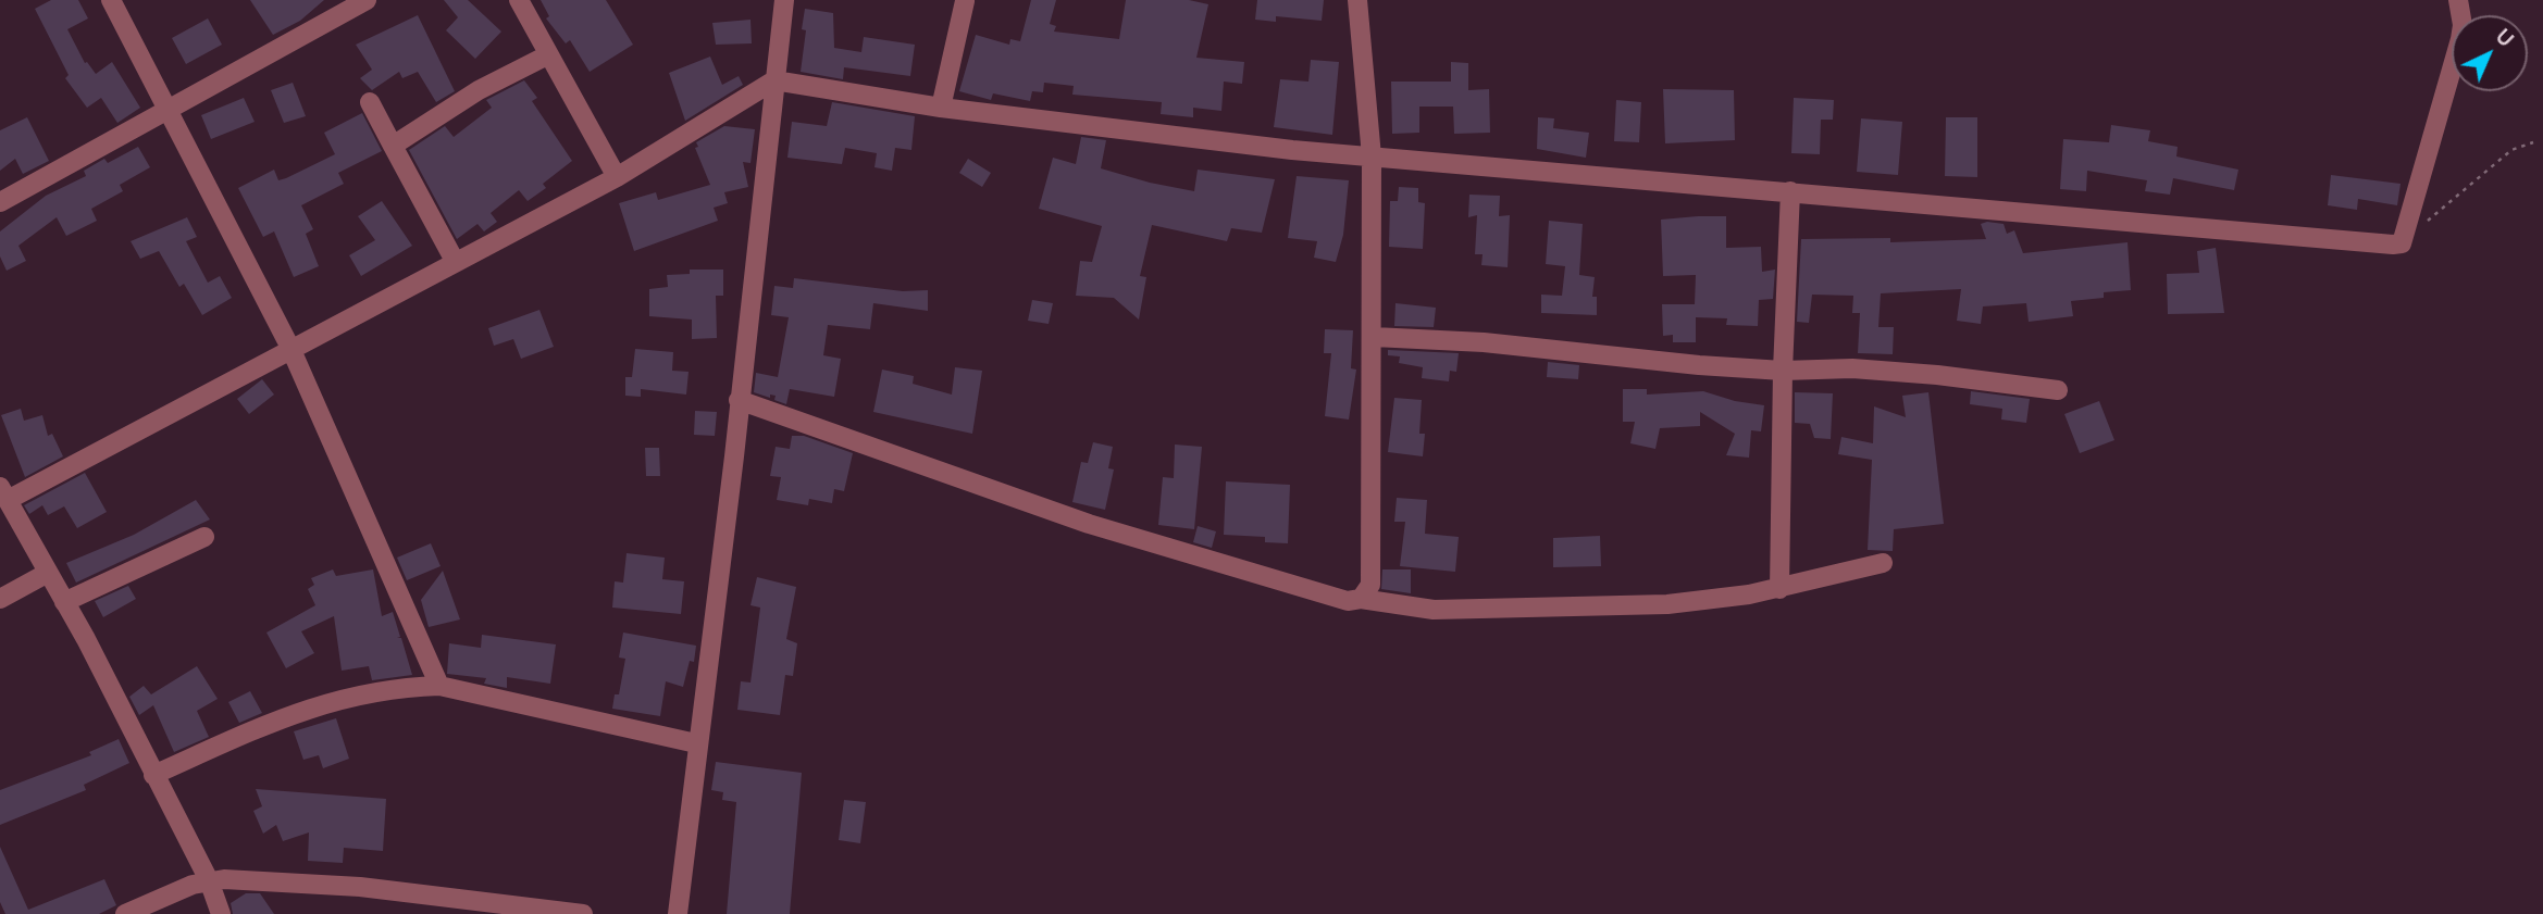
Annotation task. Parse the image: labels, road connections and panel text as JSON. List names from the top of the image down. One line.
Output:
{"north":"top right"}
